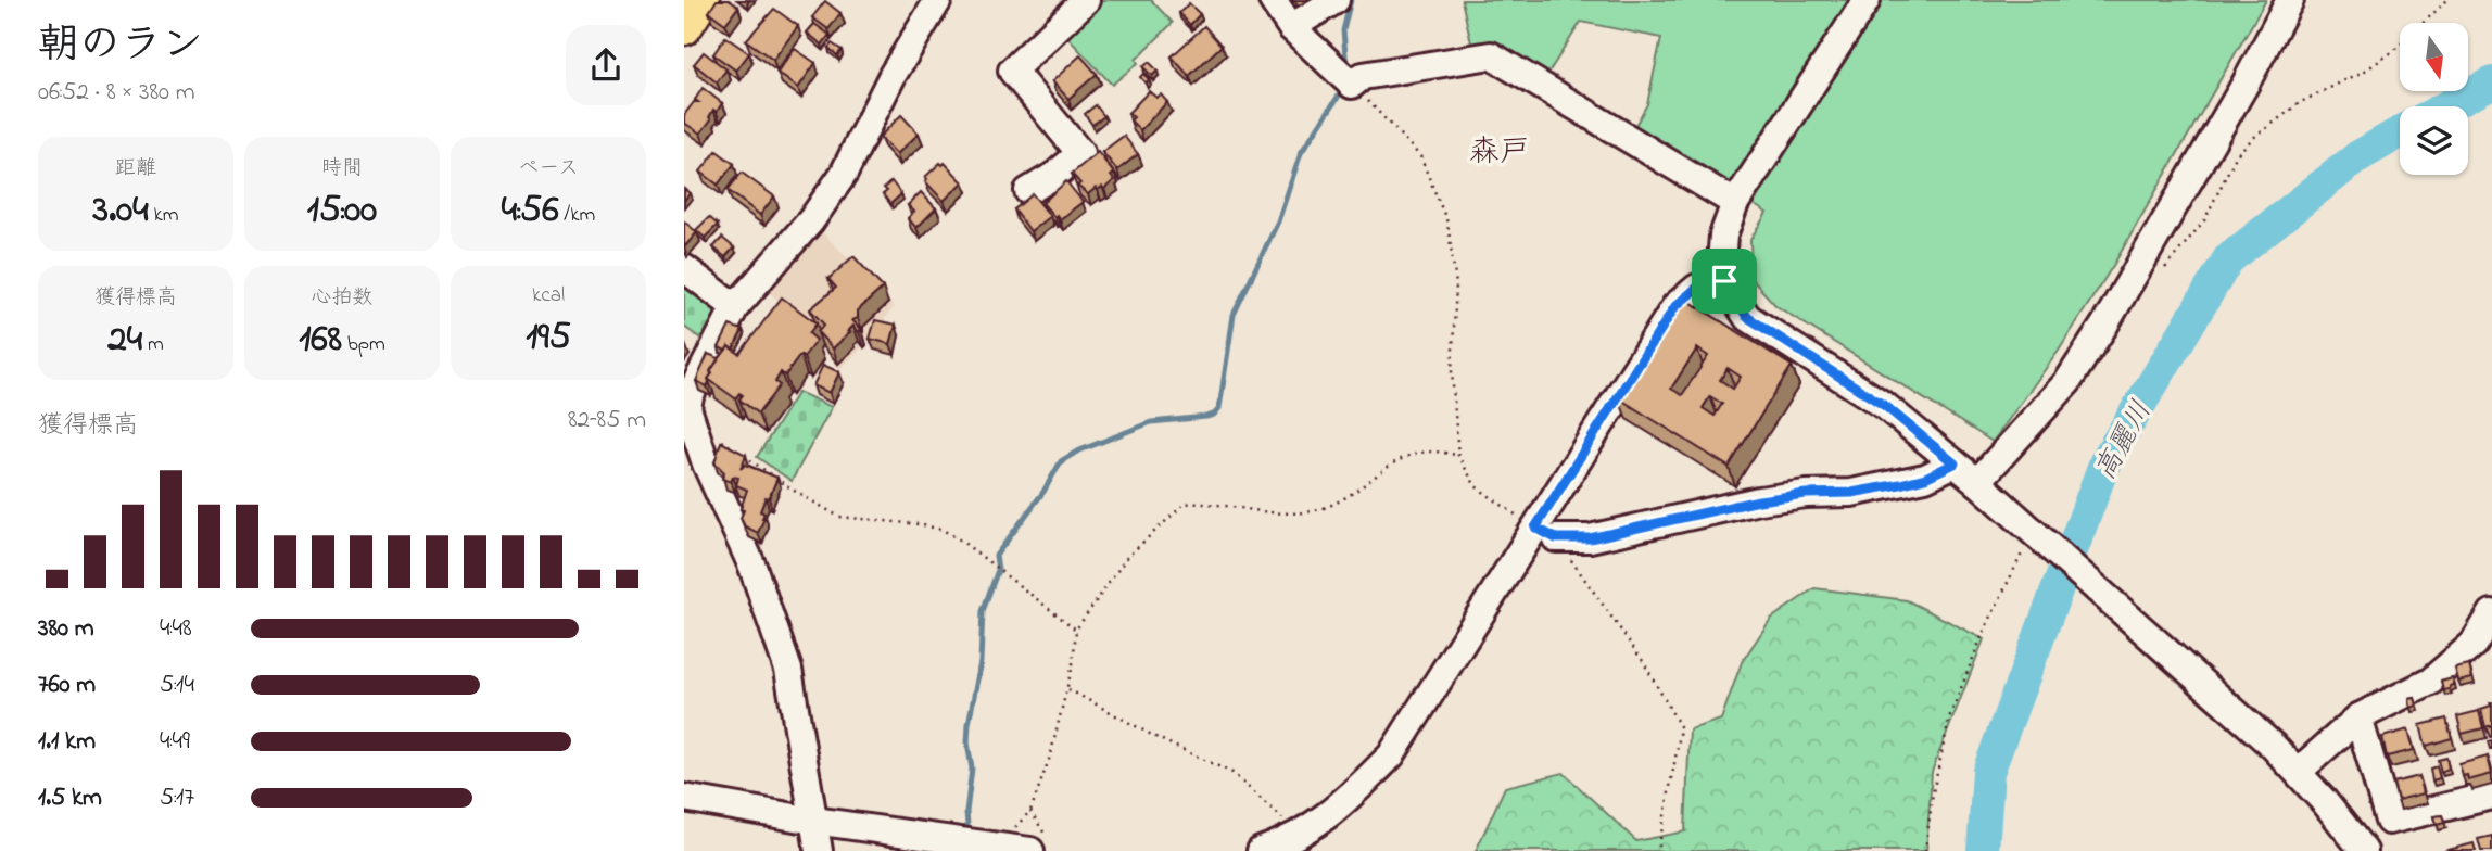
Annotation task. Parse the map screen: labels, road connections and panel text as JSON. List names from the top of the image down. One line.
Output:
{"districts":["森戸"],"water":["高麗川"],"north":"bottom","page":{"heading":["朝のラン","06:52 · 8 × 380 m"],"stats":[["距離","3.04 km"],["時間","15:00"],["ペース","4:56 /km"],["獲得標高","24 m"],["心拍数","168 bpm"],["kcal","195"]],"chart":["獲得標高","82–85 m"],"list":[{"name":"380 m","note":"4:48"},{"name":"760 m","note":"5:14"},{"name":"1.1 km","note":"4:49"},{"name":"1.5 km","note":"5:17"}]}}
